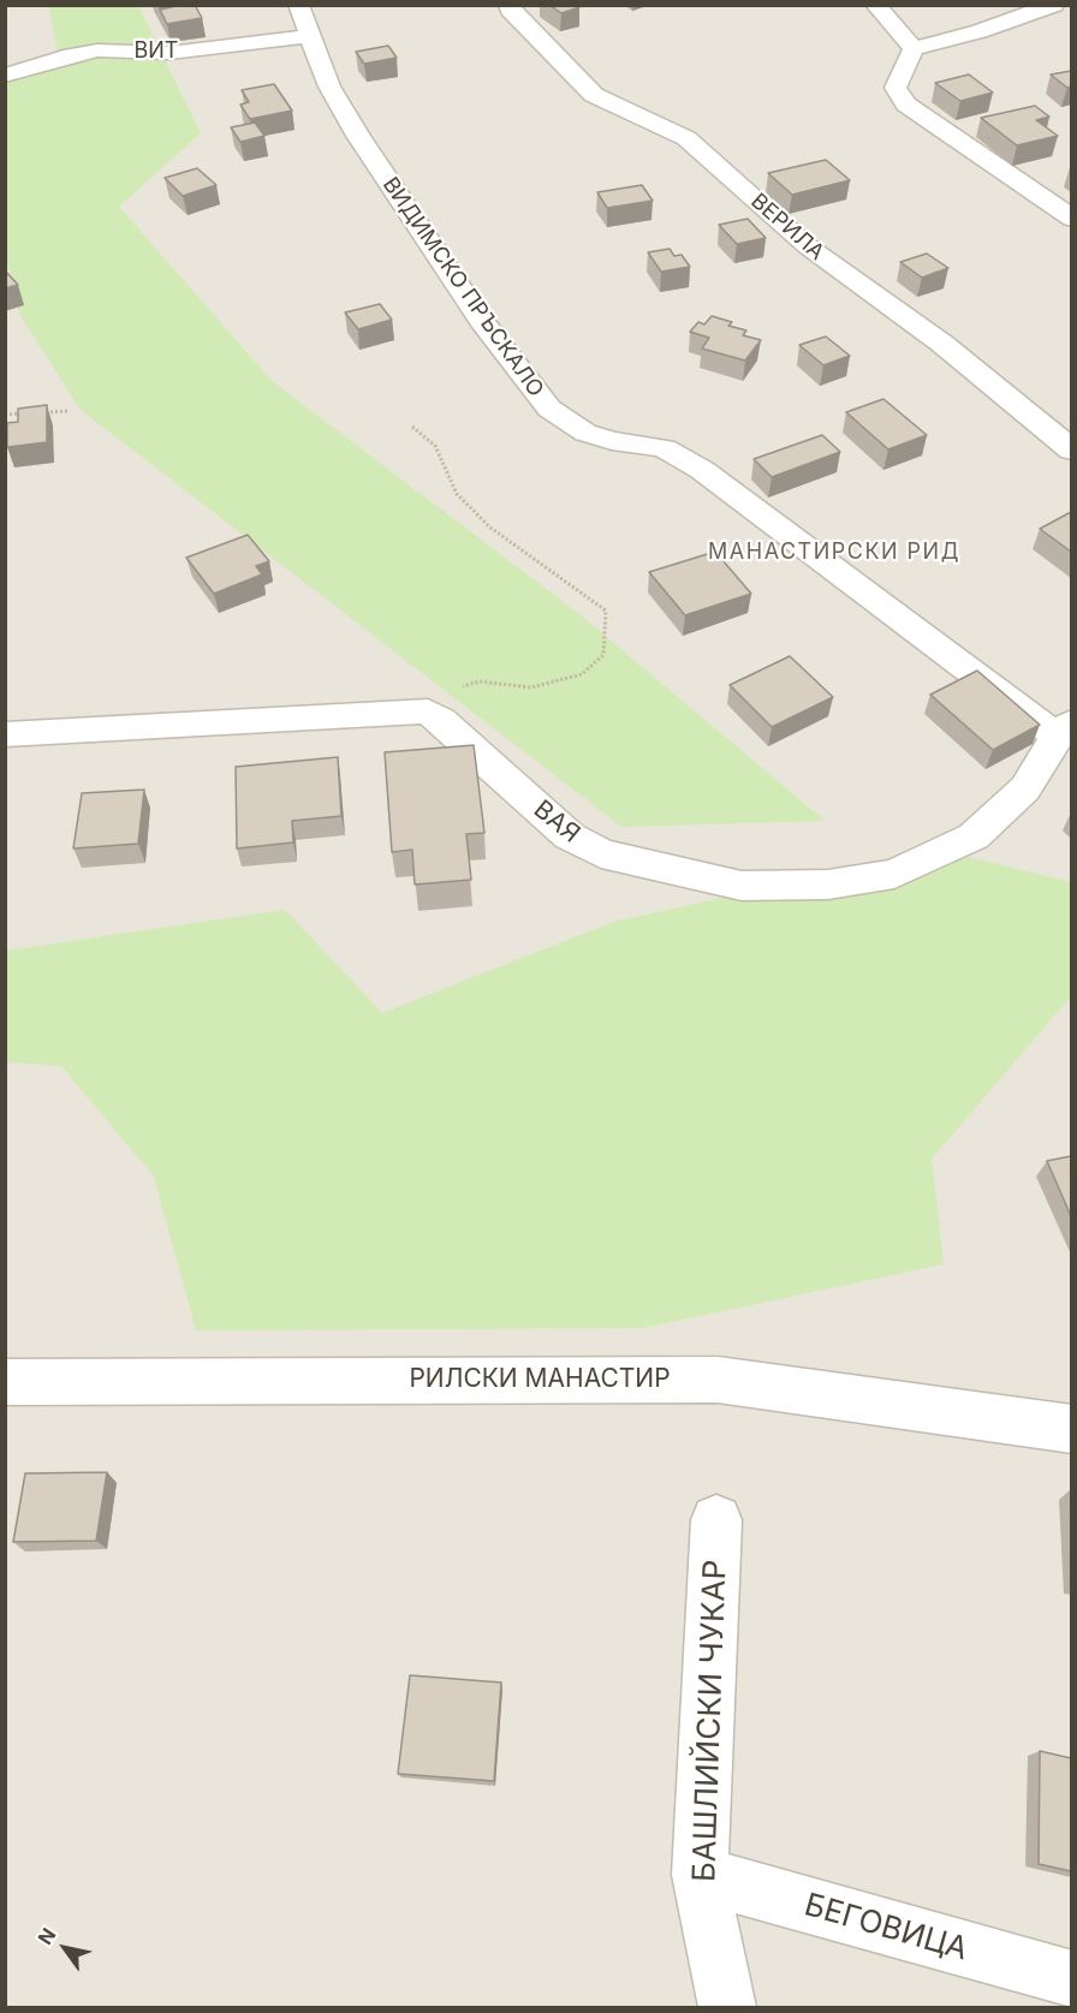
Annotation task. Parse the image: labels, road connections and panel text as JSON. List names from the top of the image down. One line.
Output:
{"streets":{"street":["ВИТ","ВЕРИЛА","ВИДИМСКО ПРЪСКАЛО","ВАЯ","РИЛСКИ МАНАСТИР","БАШЛИЙСКИ ЧУКАР","БЕГОВИЦА"]},"crossings":[["ВИТ","ВИДИМСКО ПРЪСКАЛО"],["ВИДИМСКО ПРЪСКАЛО","ВАЯ"],["БАШЛИЙСКИ ЧУКАР","БЕГОВИЦА"]],"districts":["МАНАСТИРСКИ РИД"],"north":"top left"}
